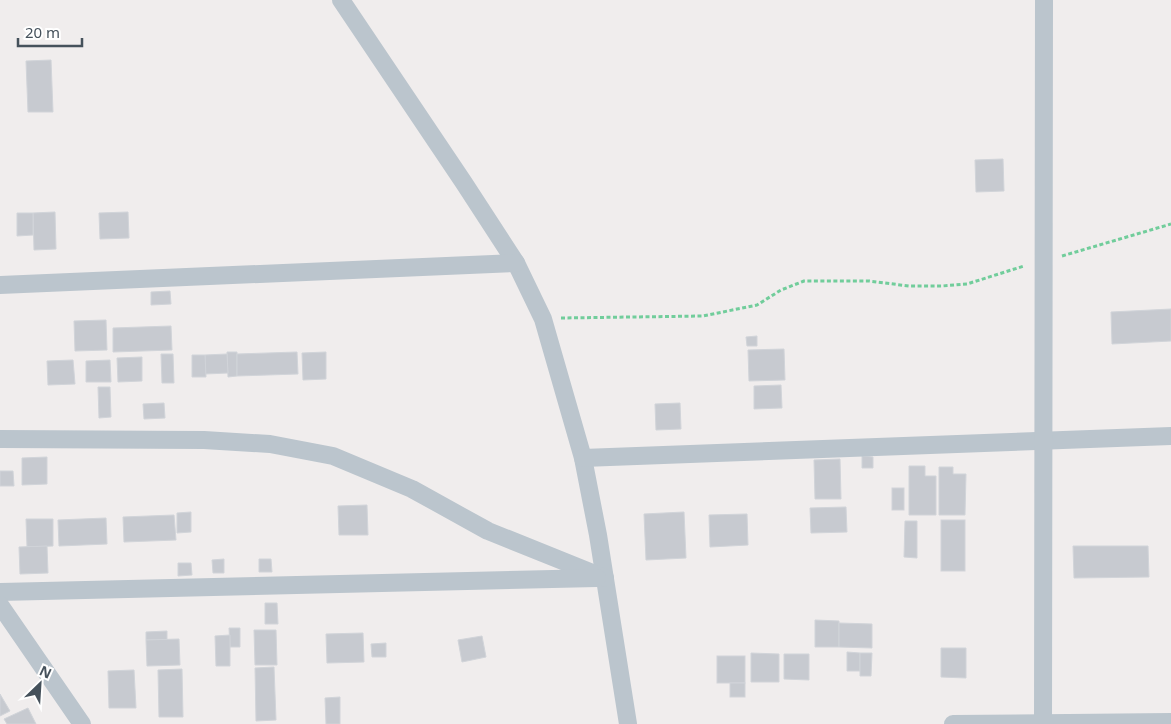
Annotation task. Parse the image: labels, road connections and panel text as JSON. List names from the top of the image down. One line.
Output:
{"scale_bar":"20 m","north":"top right"}
